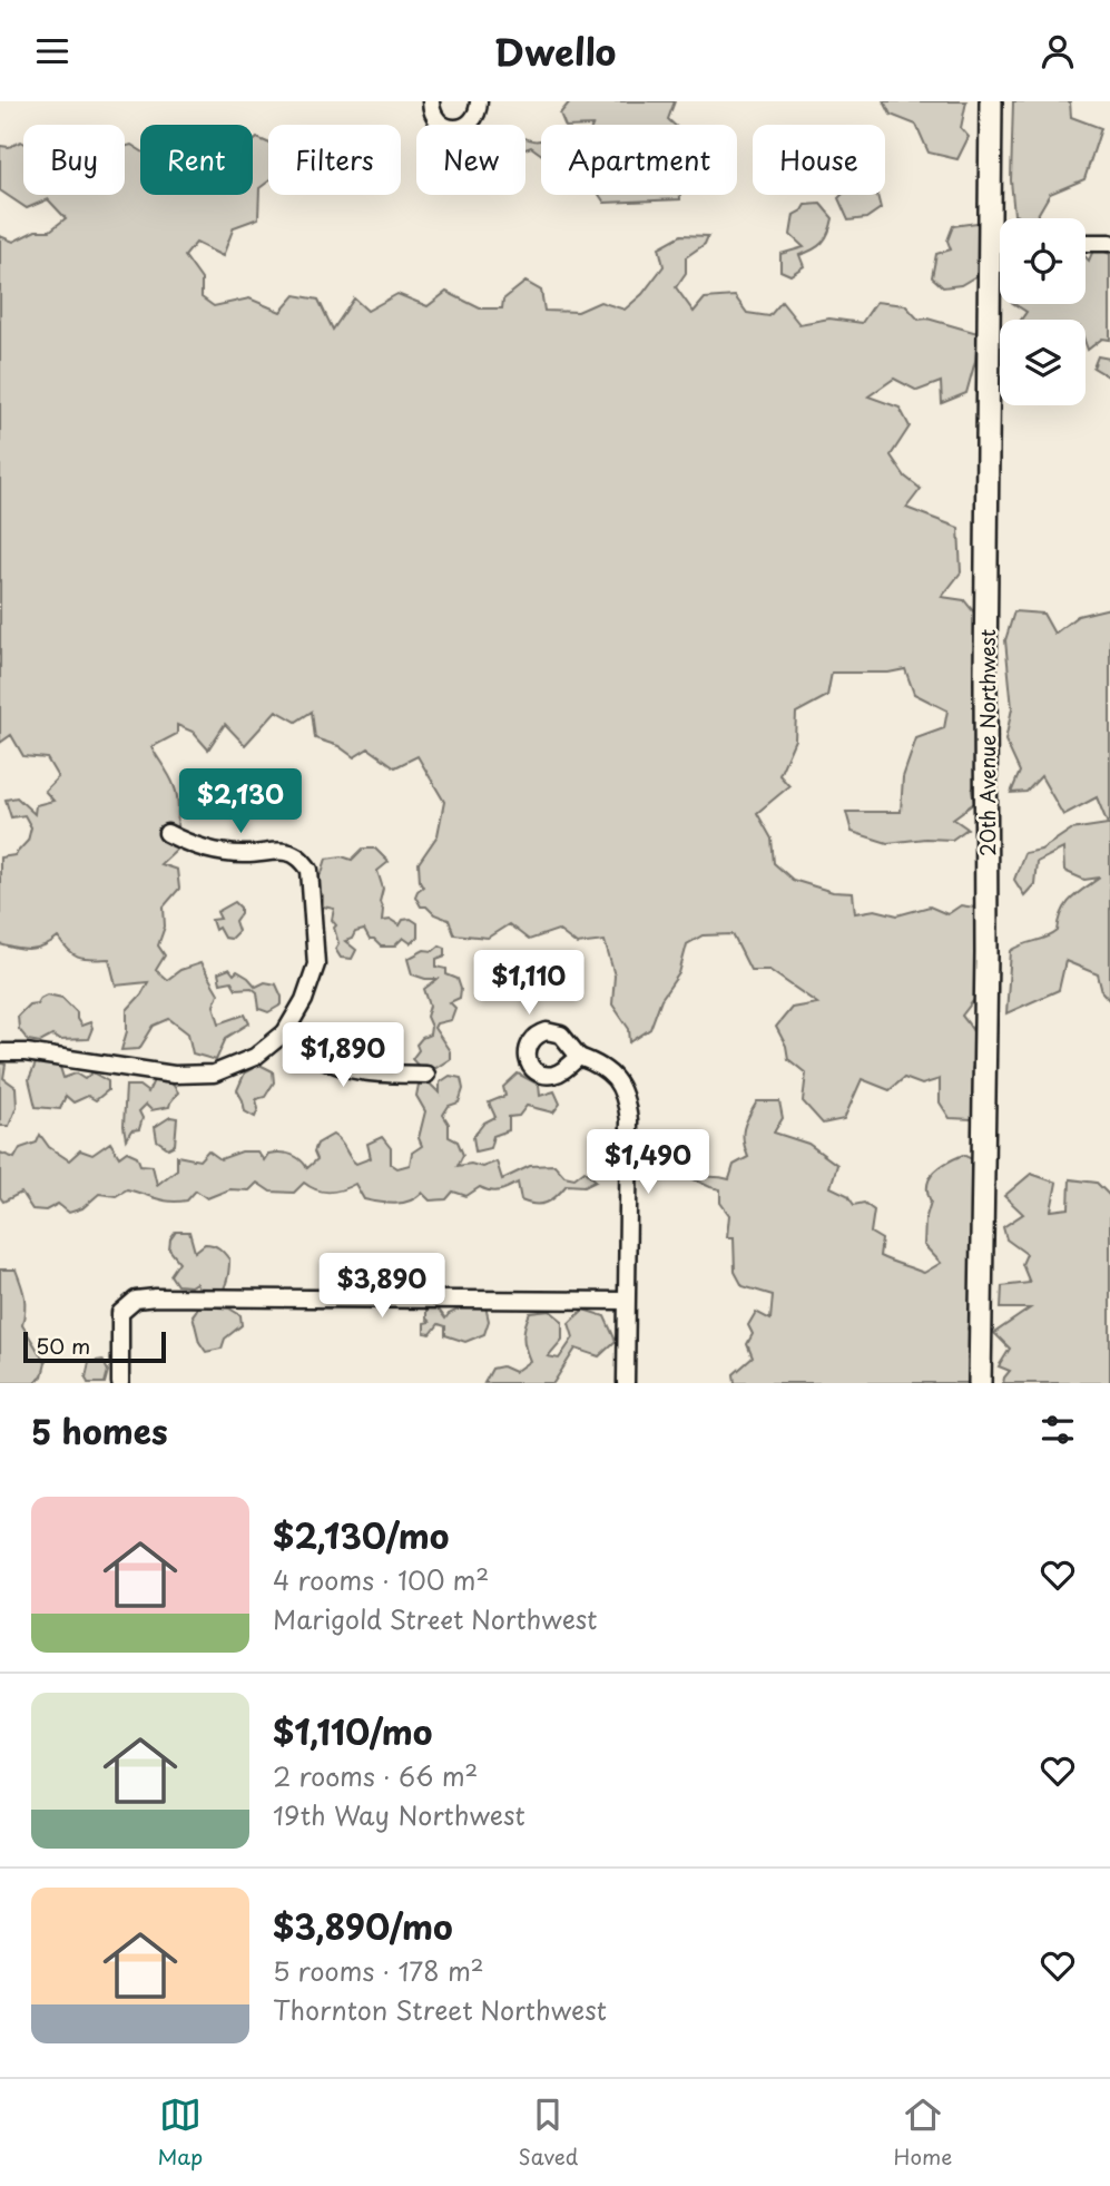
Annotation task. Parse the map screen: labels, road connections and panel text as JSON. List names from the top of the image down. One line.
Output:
{"streets":{"street":["20th Avenue Northwest"]},"scale_bar":"50 m","page":{"header":"Dwello","chip":["Buy","Rent","Filters","New","Apartment","House"],"price":["$2,130","$1,110","$1,890","$1,490","$3,890"],"scale":"50 m","heading":"5 homes","list":[{"name":"$2,130/mo","note":"4 rooms · 100 m² · Marigold Street Northwest"},{"name":"$1,110/mo","note":"2 rooms · 66 m² · 19th Way Northwest"},{"name":"$3,890/mo","note":"5 rooms · 178 m² · Thornton Street Northwest"}],"tabs":["Map","Saved","Home"]}}
